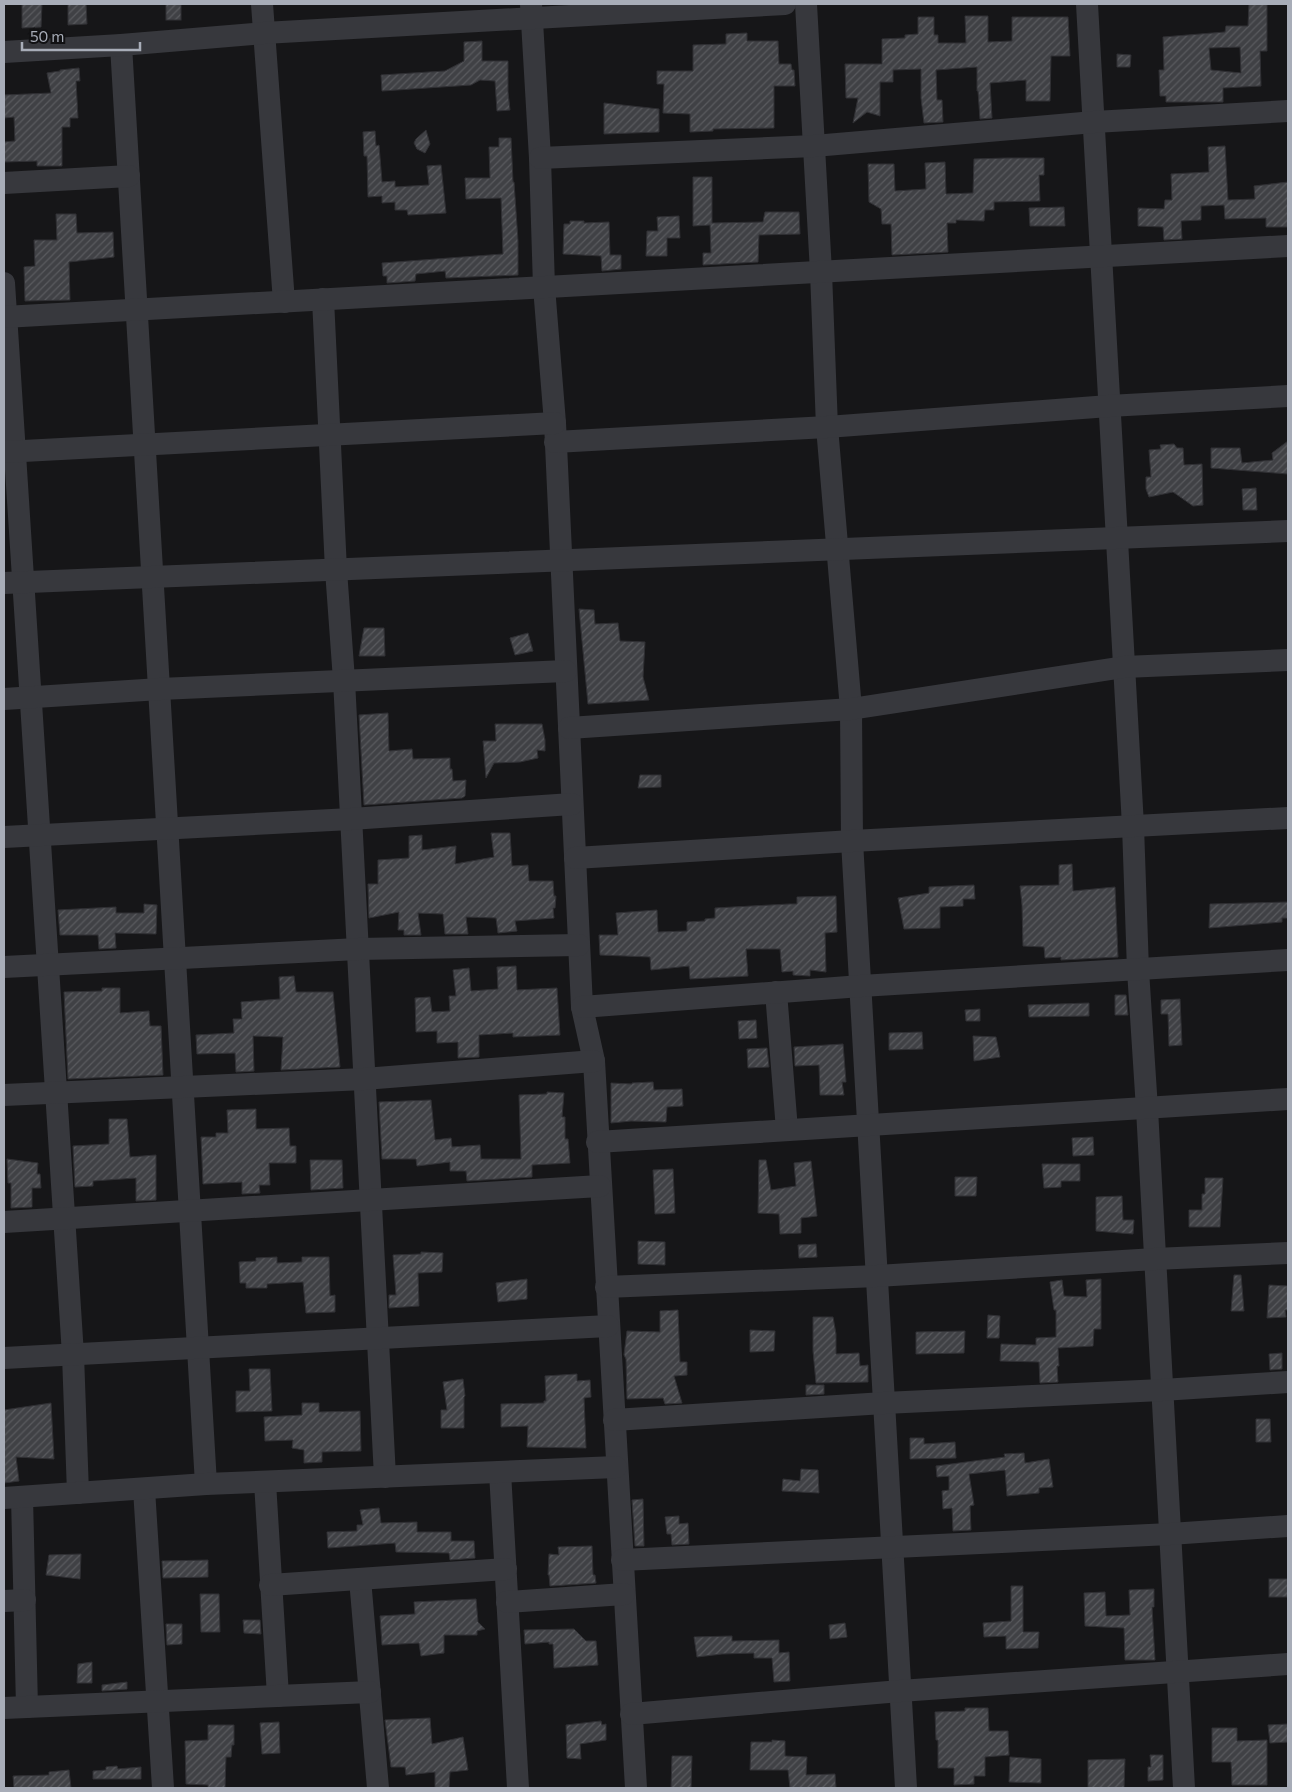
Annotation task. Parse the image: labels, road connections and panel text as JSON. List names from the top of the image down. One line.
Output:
{"scale_bar":"50 m"}
